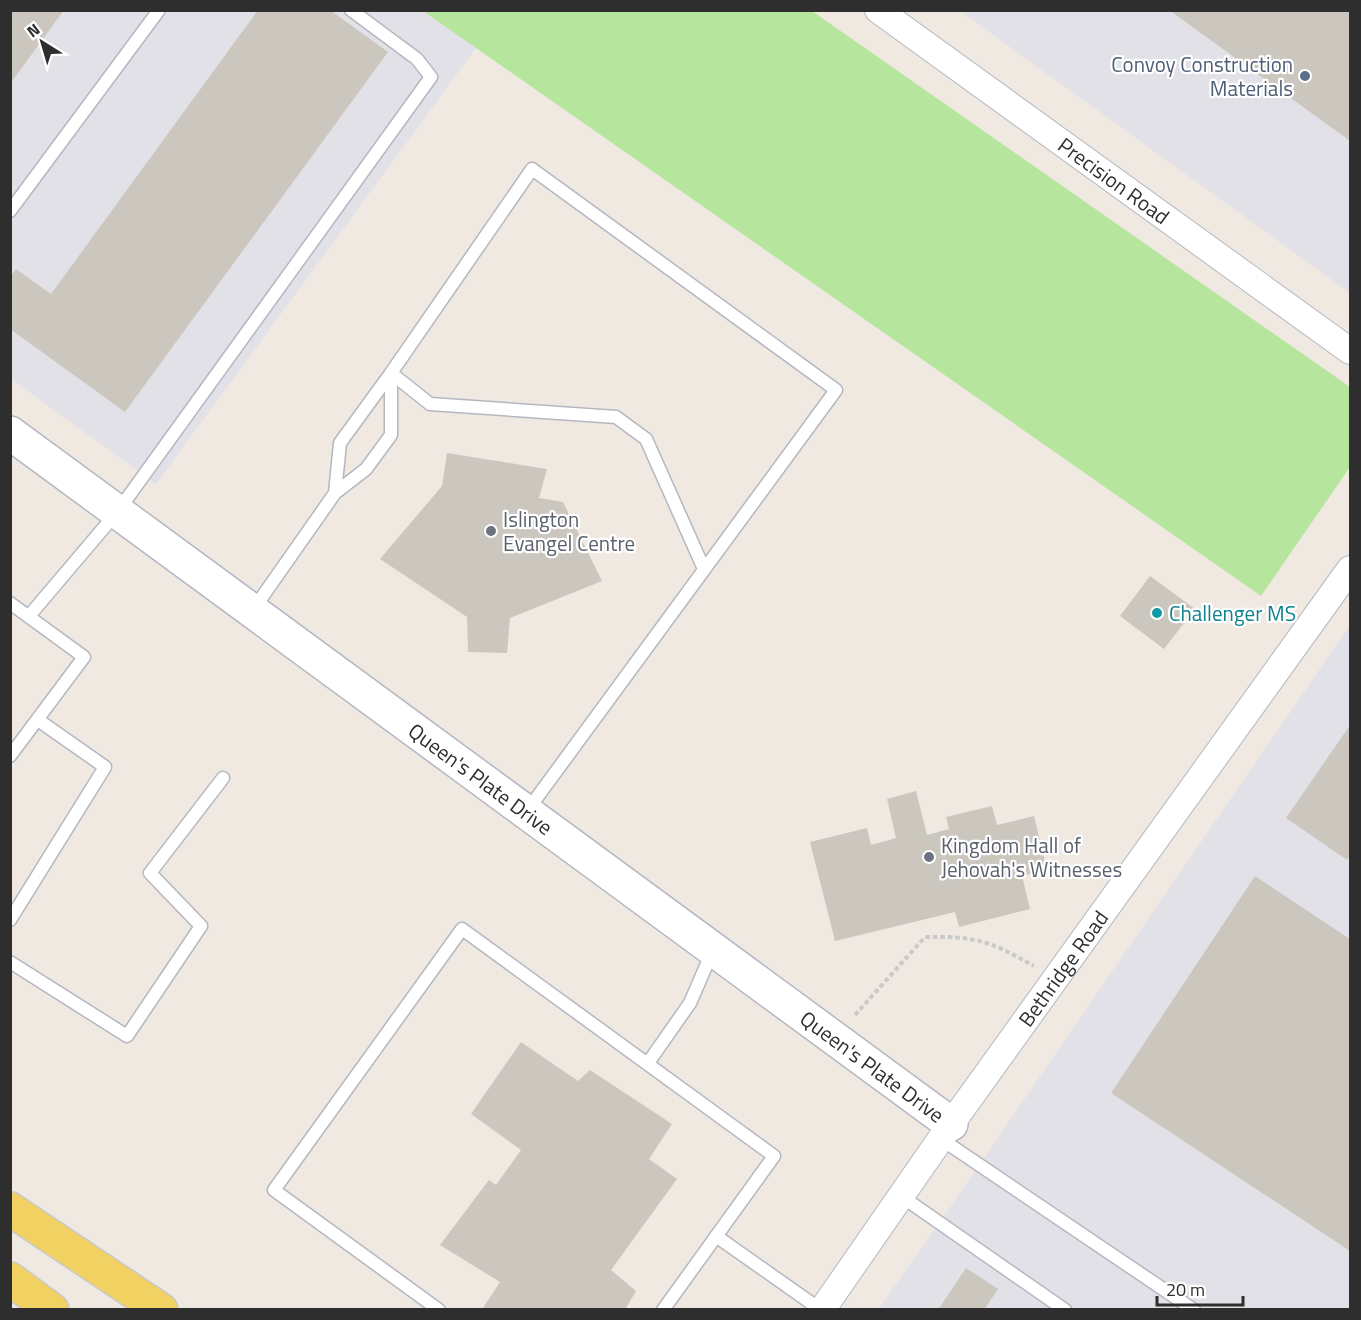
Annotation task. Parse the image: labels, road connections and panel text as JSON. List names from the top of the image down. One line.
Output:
{"streets":{"street":["Precision Road","Queen's Plate Drive","Bethridge Road"]},"crossings":[["Queen's Plate Drive","Bethridge Road"]],"places":["Convoy Construction Materials","Islington Evangel Centre","Challenger MS","Kingdom Hall of Jehovah's Witnesses"],"scale_bar":"20 m","north":"top left"}
